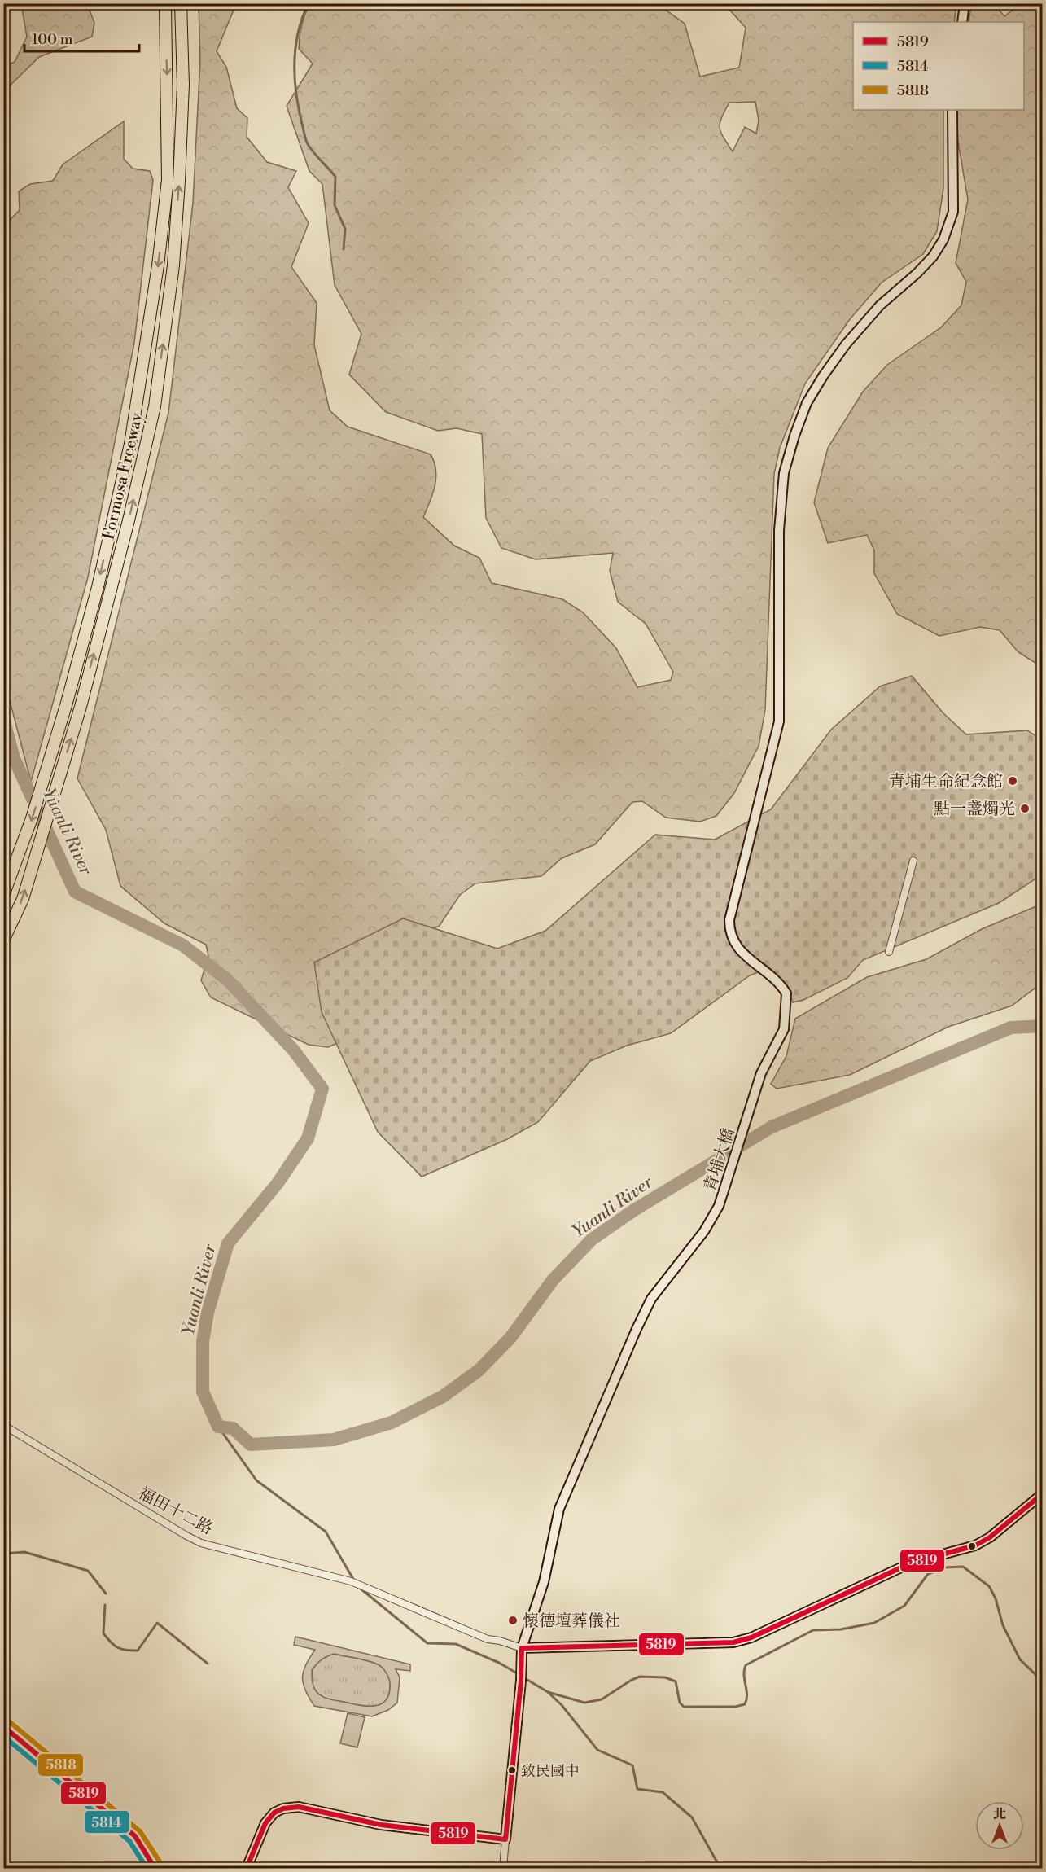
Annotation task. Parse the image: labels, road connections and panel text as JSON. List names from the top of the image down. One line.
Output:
{"streets":{"highway":["Formosa Freeway"],"main road":["青埔大橋"],"street":["福田十二路"]},"crossings":[["青埔大橋","福田十二路"]],"water":["Yuanli River"],"places":["青埔生命紀念館","點一盞燭光","懷德壇葬儀社","致民國中"],"lines":["transit line 5819","transit line 5818","transit line 5814"],"legend":["5819","5814","5818"],"scale_bar":"100 m","north":"top"}
